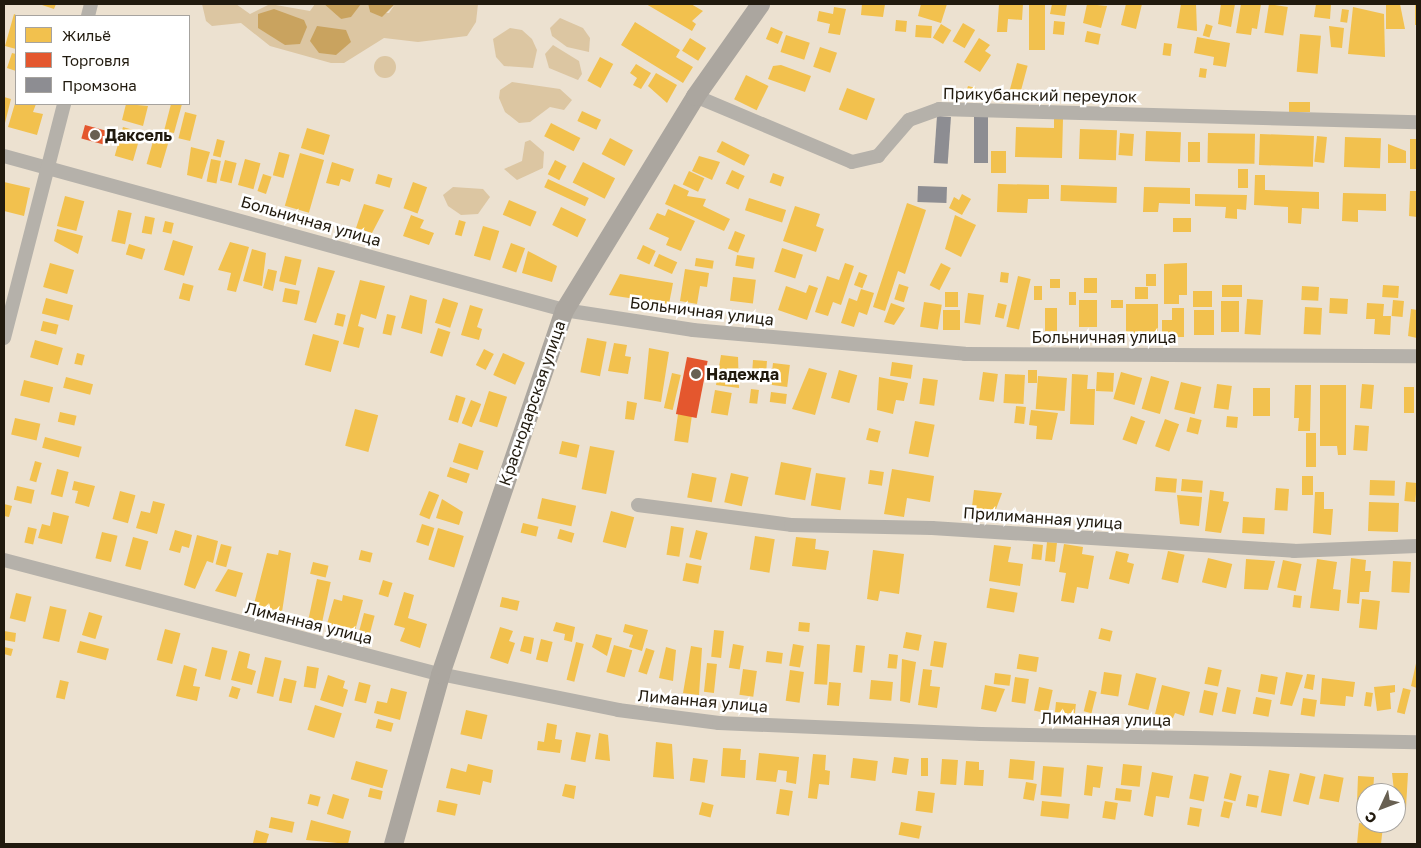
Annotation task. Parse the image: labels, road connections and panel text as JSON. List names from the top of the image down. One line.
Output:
{"streets":{"street":["Прикубанский переулок","Больничная улица","Краснодарская улица","Прилиманная улица","Лиманная улица"]},"crossings":[["Прикубанский переулок","Краснодарская улица"],["Больничная улица","Краснодарская улица"],["Краснодарская улица","Лиманная улица"]],"places":["Даксель","Надежда"],"legend":["Жильё","Торговля","Промзона"],"north":"bottom left"}
